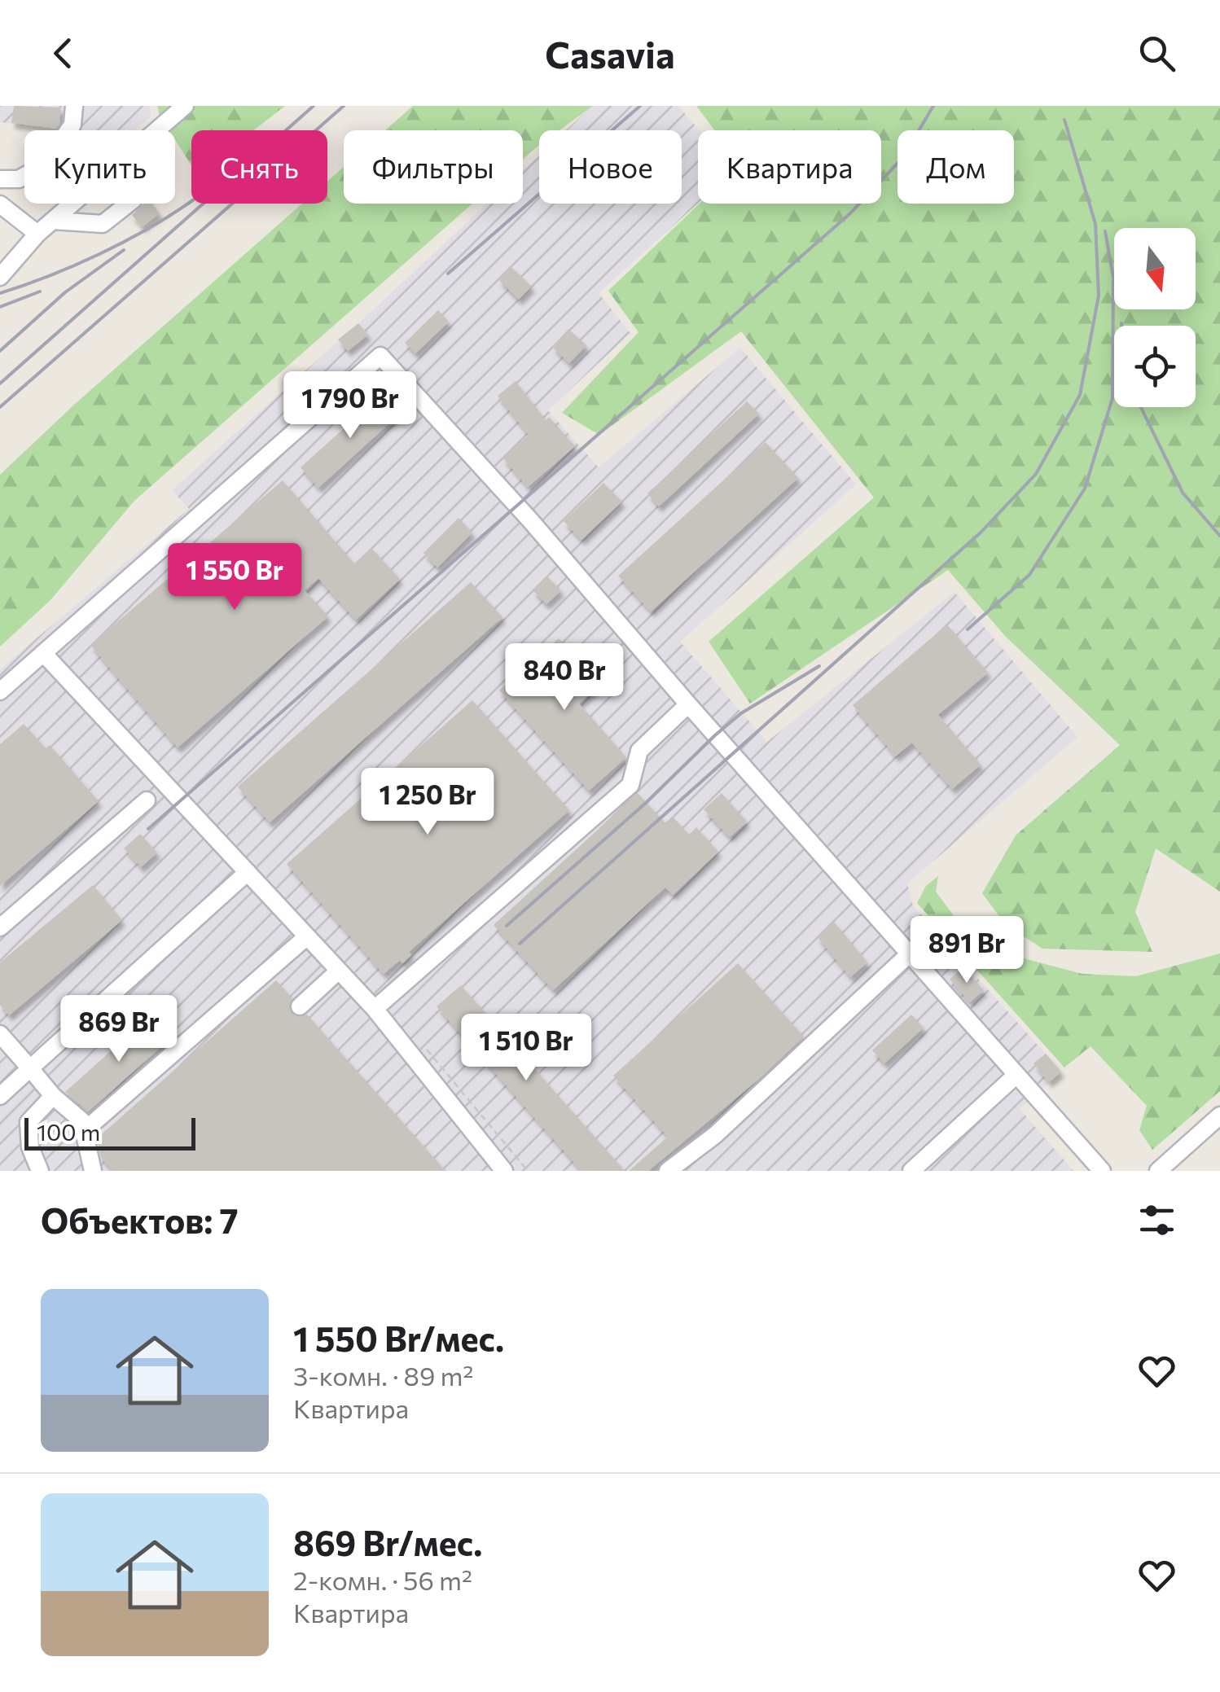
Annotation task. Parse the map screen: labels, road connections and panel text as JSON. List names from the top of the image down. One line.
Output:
{"scale_bar":"100 m","north":"bottom","page":{"header":"Casavia","chip":["Купить","Снять","Фильтры","Новое","Квартира","Дом"],"price":["1 790 Br","1 550 Br","840 Br","1 250 Br","891 Br","869 Br","1 510 Br"],"scale":"100 m","heading":"Объектов: 7","list":[{"name":"1 550 Br/мес.","note":"3-комн. · 89 m² · Квартира"},{"name":"869 Br/мес.","note":"2-комн. · 56 m² · Квартира"}]}}
